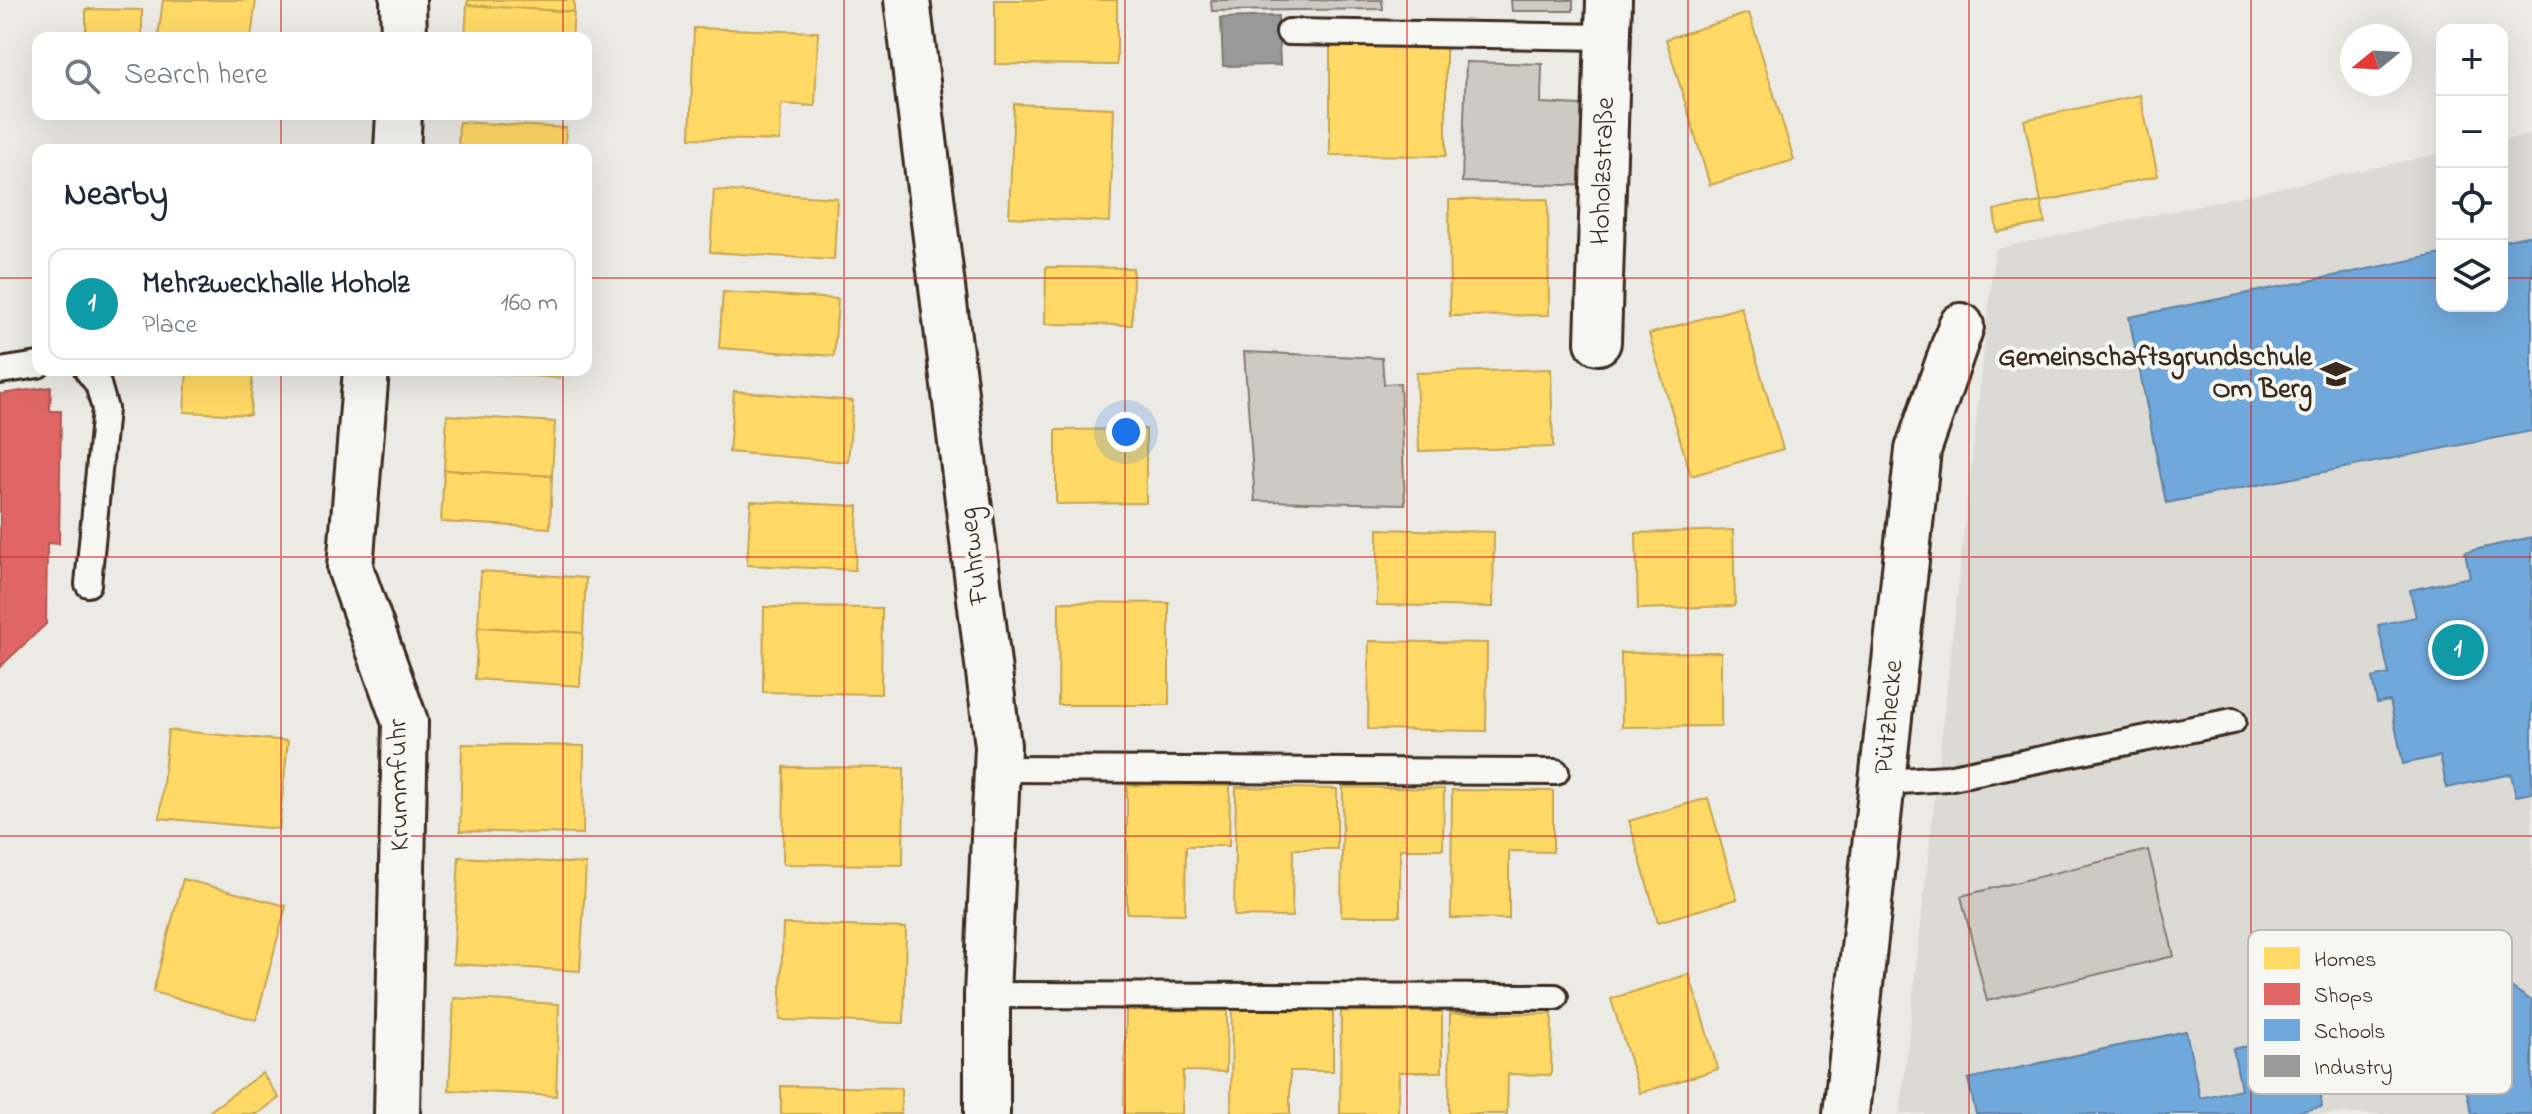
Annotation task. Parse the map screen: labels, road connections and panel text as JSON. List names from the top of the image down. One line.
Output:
{"streets":{"street":["Hoholzstraße","Fuhrweg","Pützhecke","Krummfuhr"]},"places":{"school or university":["Gemeinschaftsgrundschule Om Berg"]},"legend":["Homes","Shops","Schools","Industry"],"north":"left","page":{"map_buttons":["+","−"],"search":"Search here","heading":"Nearby","list":[{"mark":"1","name":"Mehrzweckhalle Hoholz","note":"Place","value":"160 m"}],"pins":"1"}}
